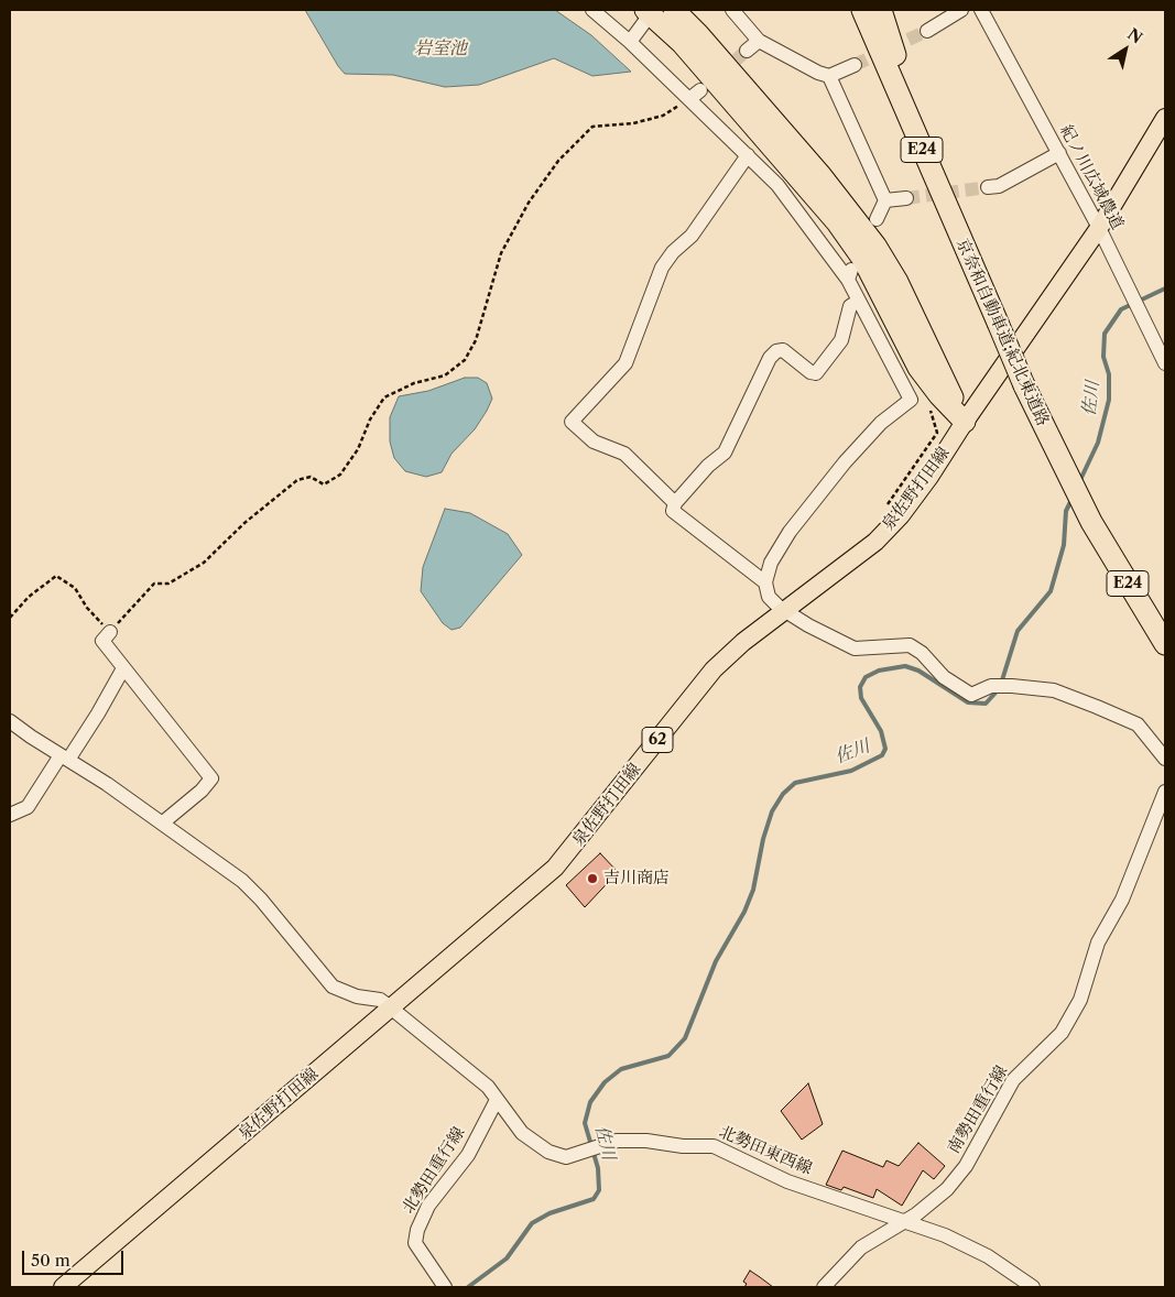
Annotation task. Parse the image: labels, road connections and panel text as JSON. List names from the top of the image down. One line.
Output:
{"streets":{"highway":["E24","京奈和自動車道;紀北東道路"],"main road":["泉佐野打田線","62"],"street":["紀ノ川広域農道","南勢田重行線","北勢田東西線","北勢田重行線"]},"crossings":[["紀ノ川広域農道","泉佐野打田線"],["泉佐野打田線","北勢田東西線"],["南勢田重行線","北勢田東西線"],["北勢田東西線","北勢田重行線"]],"water":["岩室池","佐川"],"places":["吉川商店"],"scale_bar":"50 m","north":"top right"}
